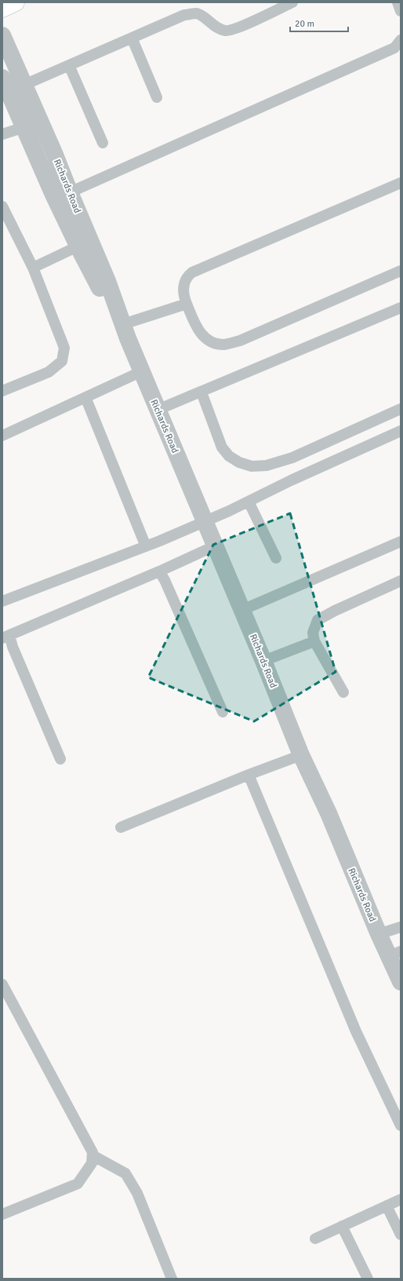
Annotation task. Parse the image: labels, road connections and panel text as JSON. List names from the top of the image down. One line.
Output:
{"streets":{"street":["Richards Road"]},"scale_bar":"20 m"}
